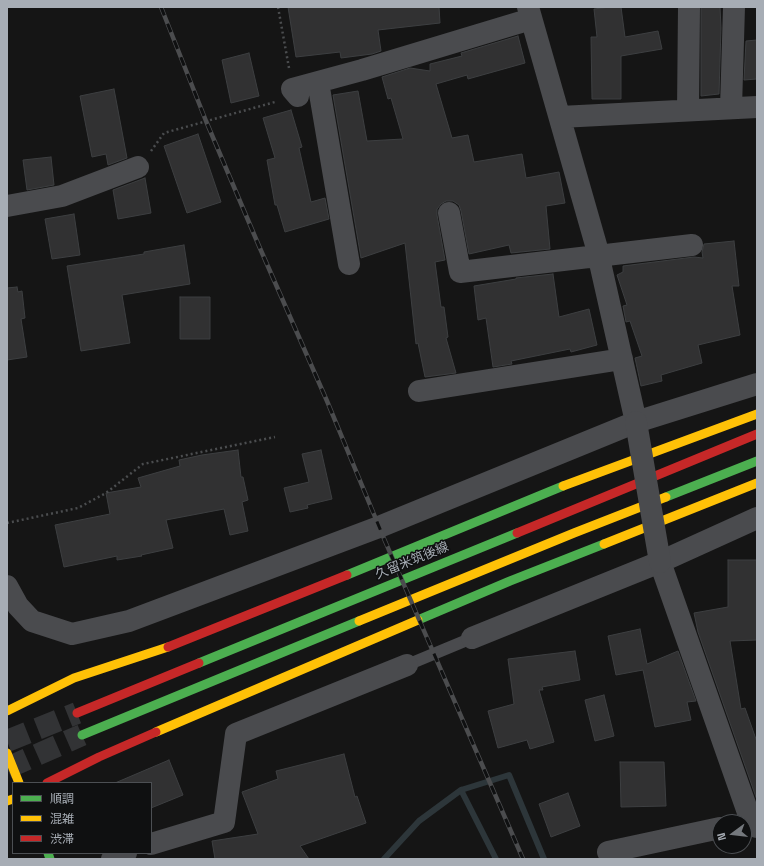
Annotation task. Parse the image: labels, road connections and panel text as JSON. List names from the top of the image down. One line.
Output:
{"streets":{"main road":["久留米筑後線"]},"legend":["順調","混雑","渋滞"],"north":"left"}
